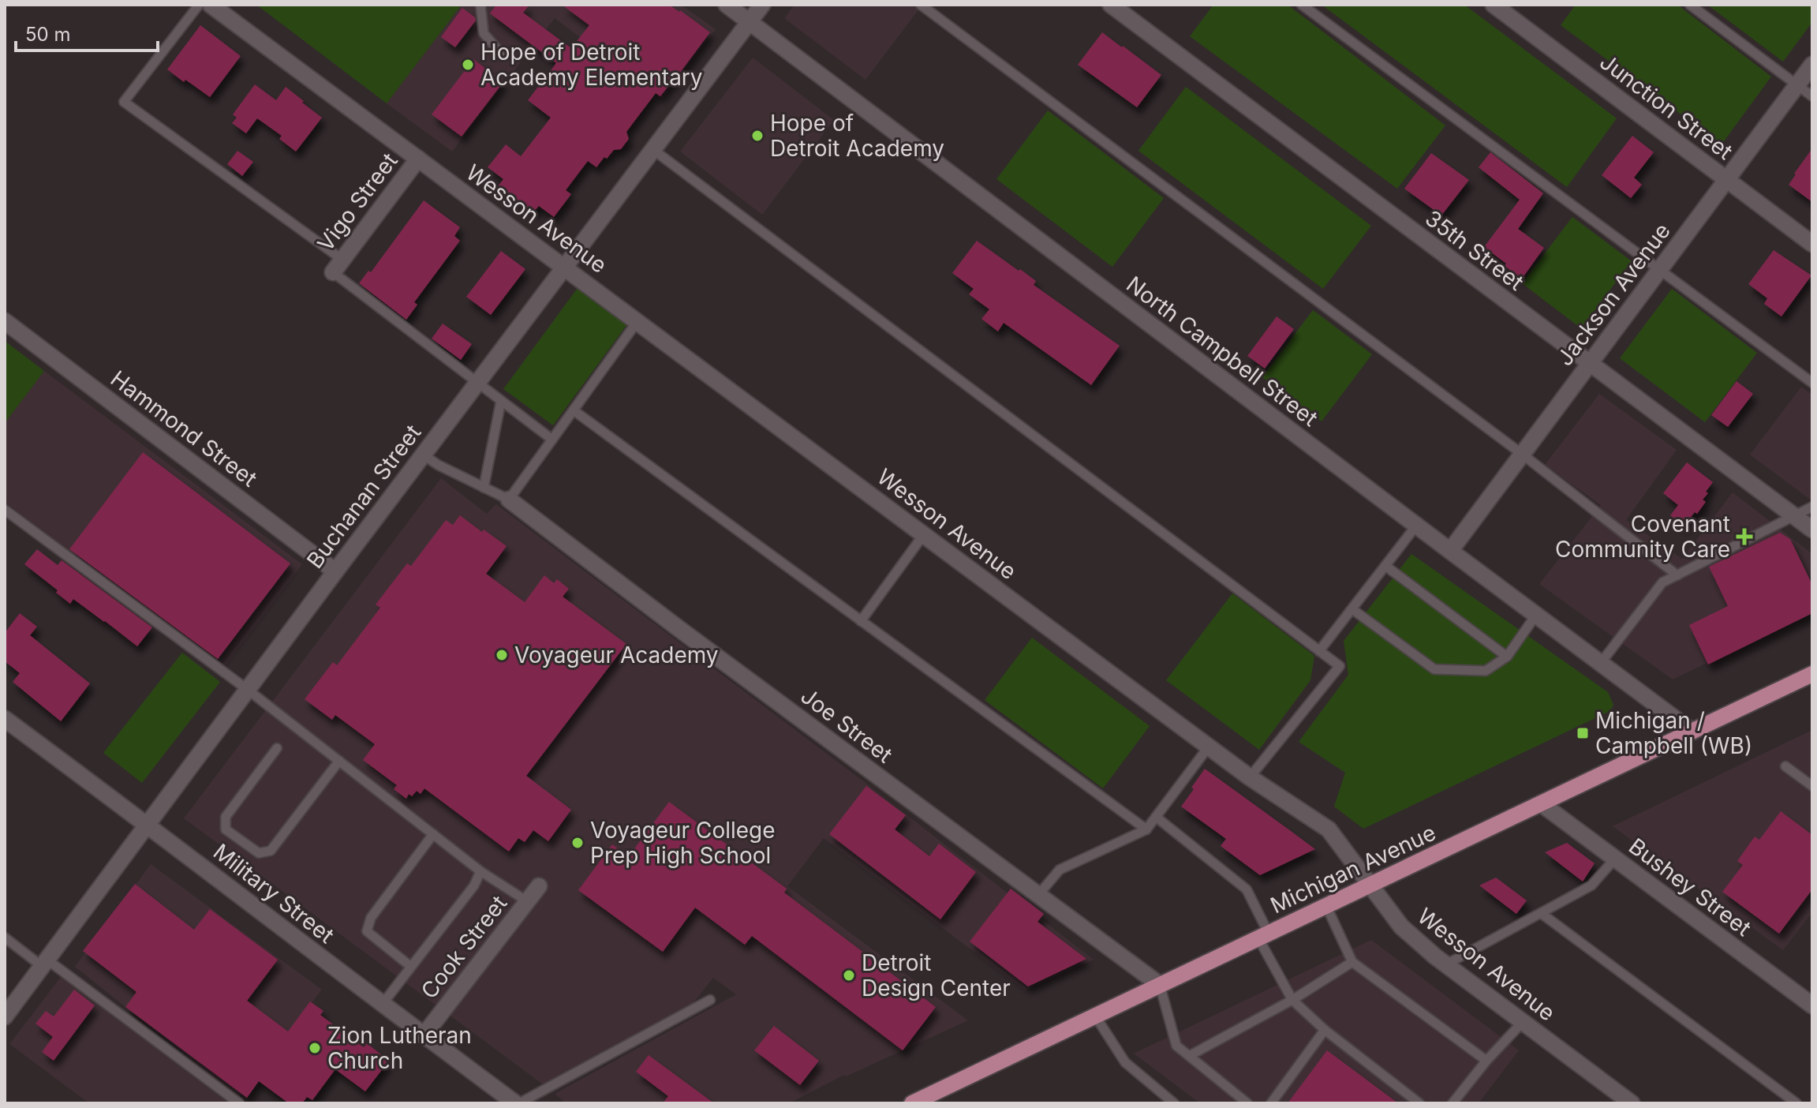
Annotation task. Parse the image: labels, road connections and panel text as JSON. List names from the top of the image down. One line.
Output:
{"streets":{"main road":["Michigan Avenue"],"street":["Junction Street","Vigo Street","Wesson Avenue","35th Street","Jackson Avenue","North Campbell Street","Hammond Street","Buchanan Street","Joe Street","Bushey Street","Military Street","Cook Street"]},"crossings":[["Junction Street","Jackson Avenue"],["Vigo Street","Wesson Avenue"],["Wesson Avenue","Buchanan Street"],["Wesson Avenue","Michigan Avenue"],["35th Street","Jackson Avenue"],["Jackson Avenue","North Campbell Street"],["North Campbell Street","Buchanan Street"],["North Campbell Street","Michigan Avenue"],["Hammond Street","Buchanan Street"],["Buchanan Street","Military Street"],["Joe Street","Michigan Avenue"],["Michigan Avenue","Bushey Street"],["Military Street","Cook Street"]],"places":{"other":["Hope of Detroit Academy Elementary","Hope of Detroit Academy","Voyageur Academy","Voyageur College Prep High School","Detroit Design Center","Zion Lutheran Church"],"health":["Covenant Community Care"],"transit":["Michigan / Campbell (WB)"]},"scale_bar":"50 m"}
